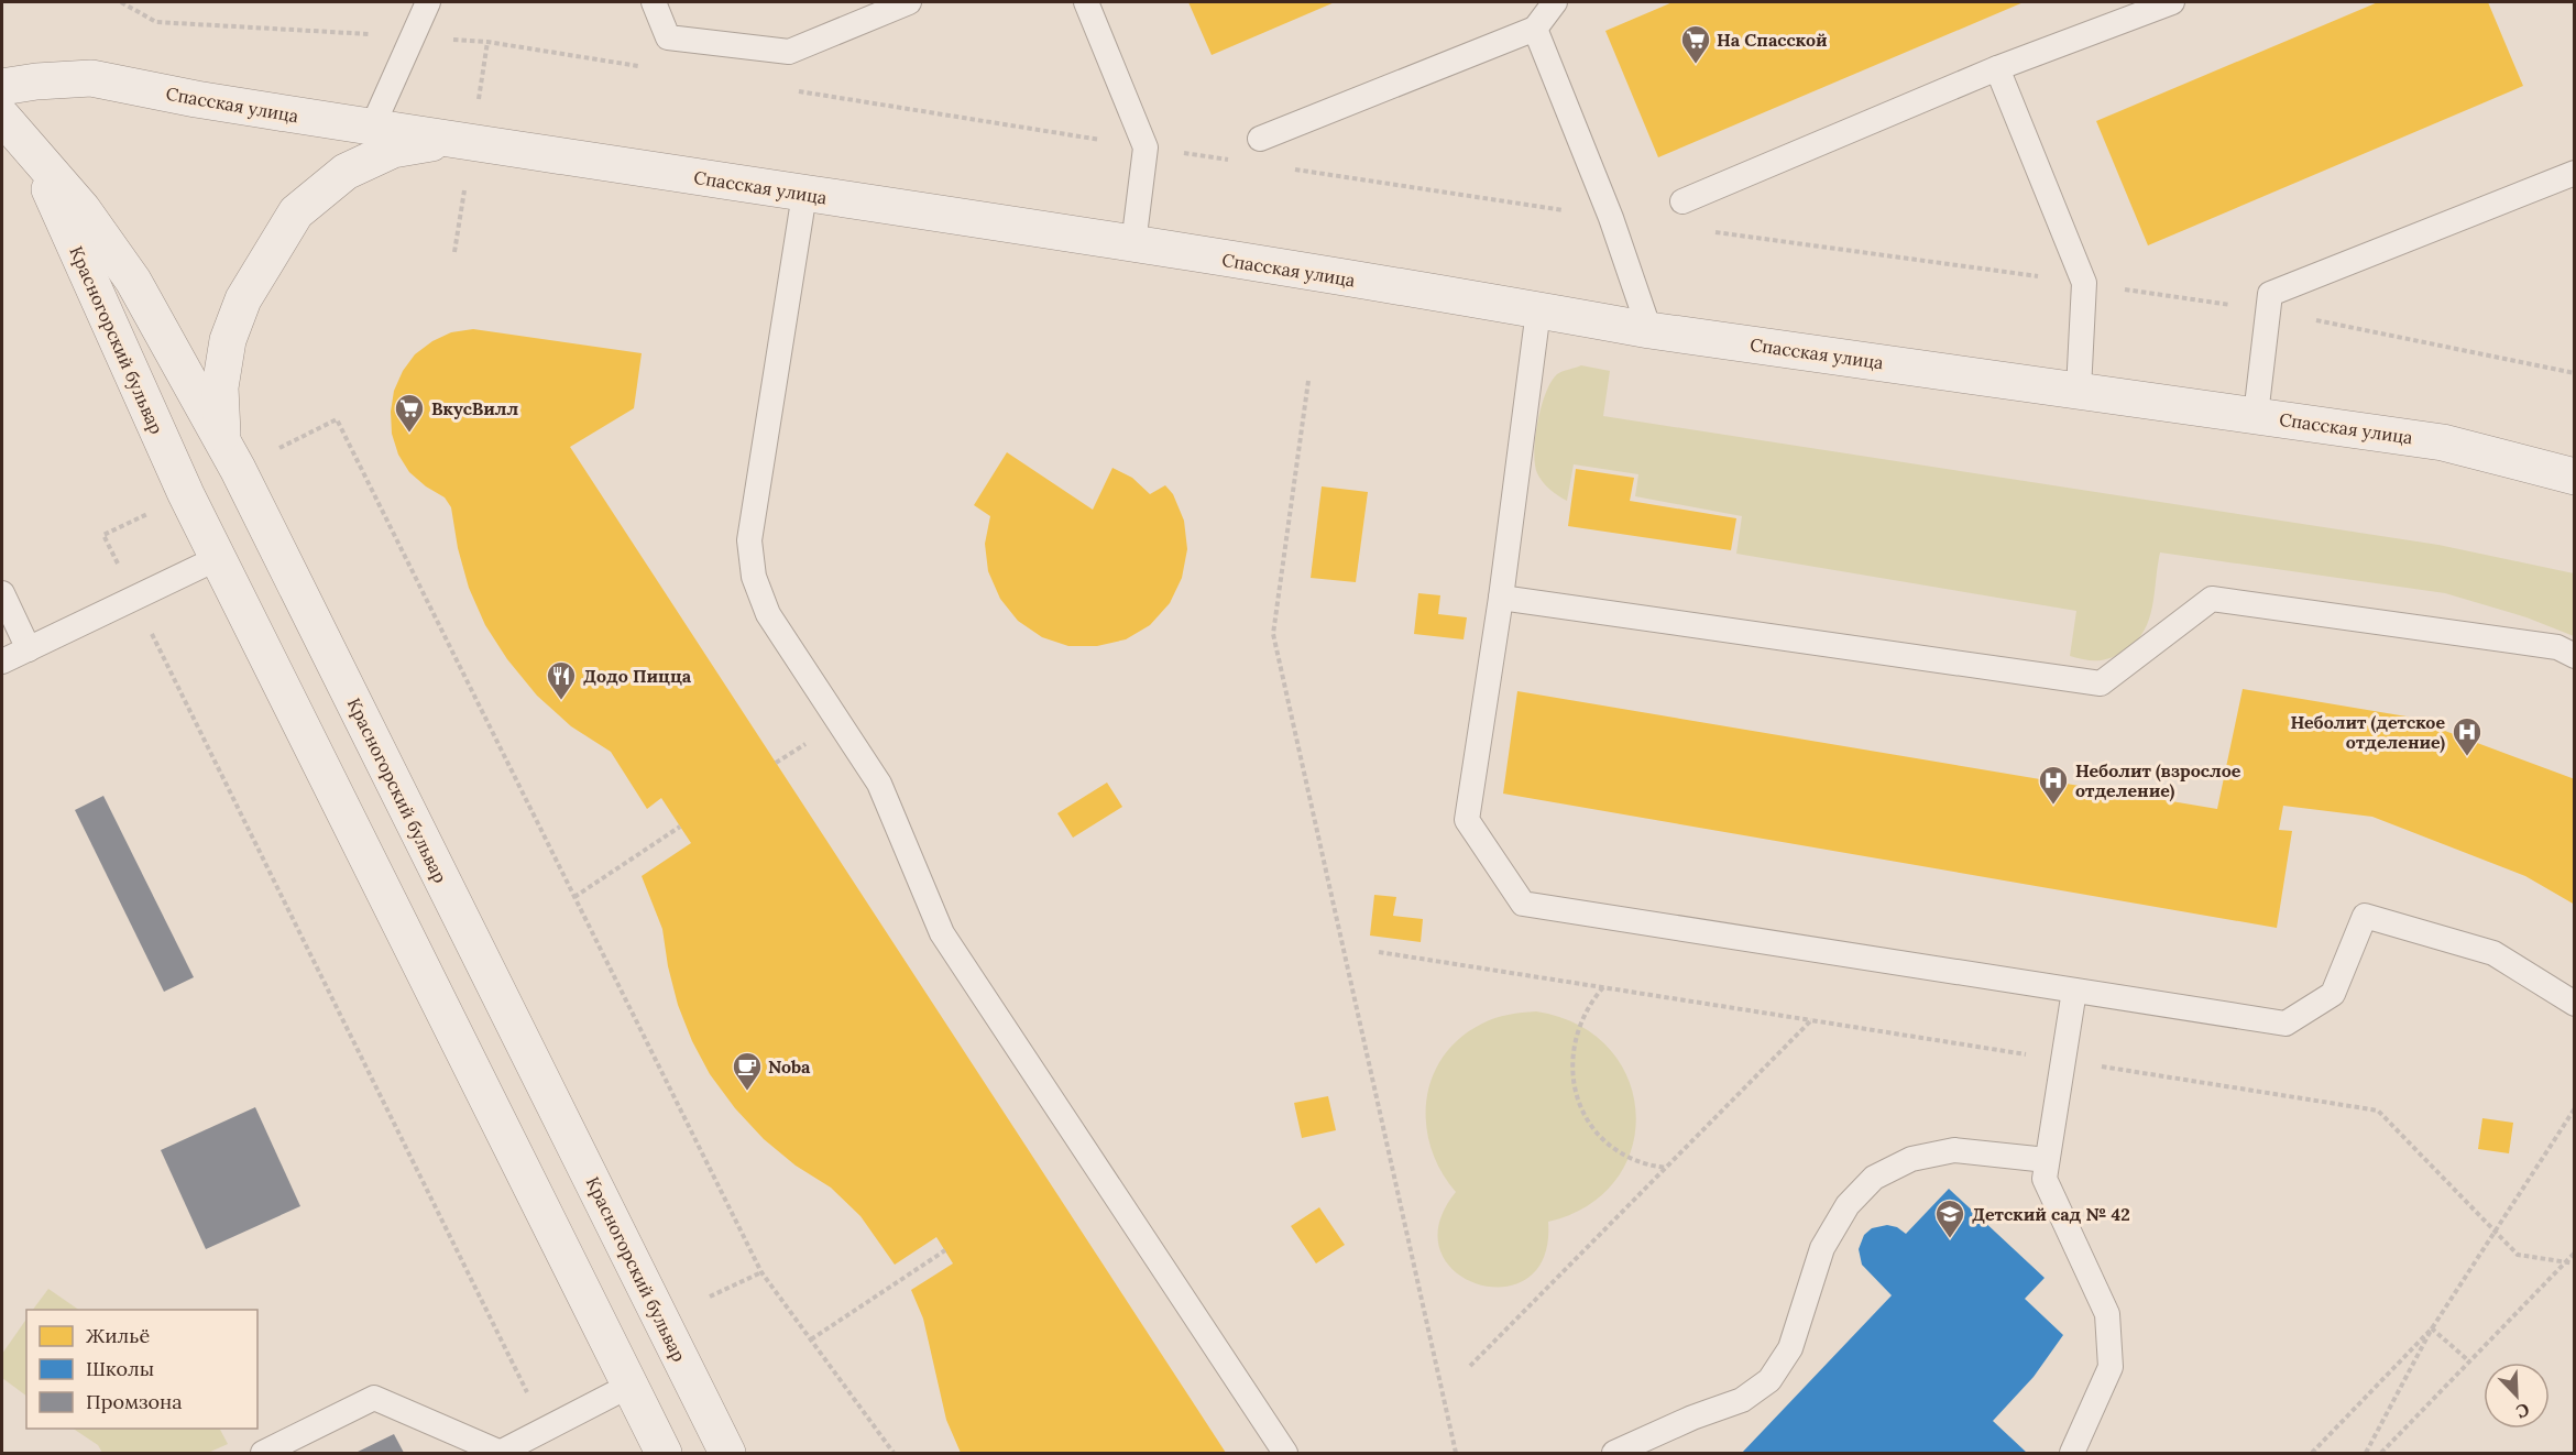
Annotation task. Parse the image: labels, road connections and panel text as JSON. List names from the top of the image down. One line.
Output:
{"streets":{"street":["Спасская улица","Красногорский бульвар"]},"places":{"supermarket":["На Спасской","ВкусВилл"],"restaurant":["Додо Пицца"],"hospital":["Неболит (детское отделение)","Неболит (взрослое отделение)"],"cafe":["Noba"],"school or university":["Детский сад № 42"]},"legend":["Жильё","Школы","Промзона"],"north":"bottom right"}
